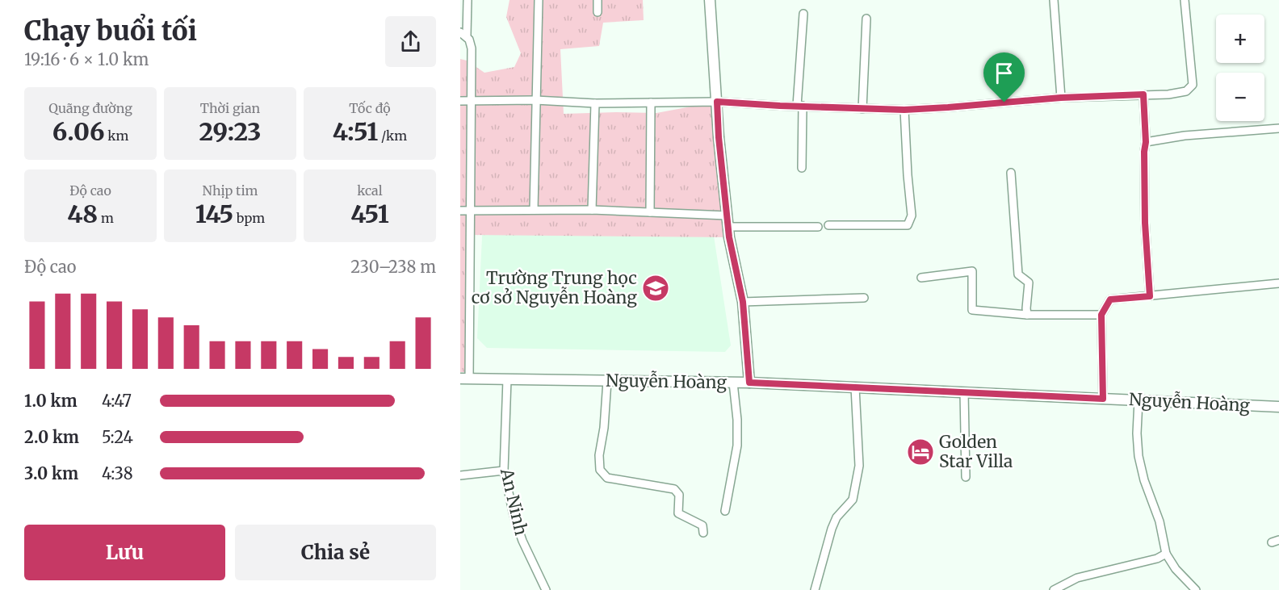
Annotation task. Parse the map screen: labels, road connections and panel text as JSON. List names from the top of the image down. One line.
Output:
{"streets":{"street":["Nguyễn Hoàng","An Ninh"]},"crossings":[["Nguyễn Hoàng","An Ninh"]],"places":{"school or university":["Trường Trung học cơ sở Nguyễn Hoàng"],"hotel":["Golden Star Villa"]},"page":{"heading":["Chạy buổi tối","19:16 · 6 × 1.0 km"],"map_buttons":["+","−"],"stats":[["Quãng đường","6.06 km"],["Thời gian","29:23"],["Tốc độ","4:51 /km"],["Độ cao","48 m"],["Nhịp tim","145 bpm"],["kcal","451"]],"chart":["Độ cao","230–238 m"],"list":[{"name":"1.0 km","note":"4:47"},{"name":"2.0 km","note":"5:24"},{"name":"3.0 km","note":"4:38"}],"buttons":["Lưu","Chia sẻ"]}}
